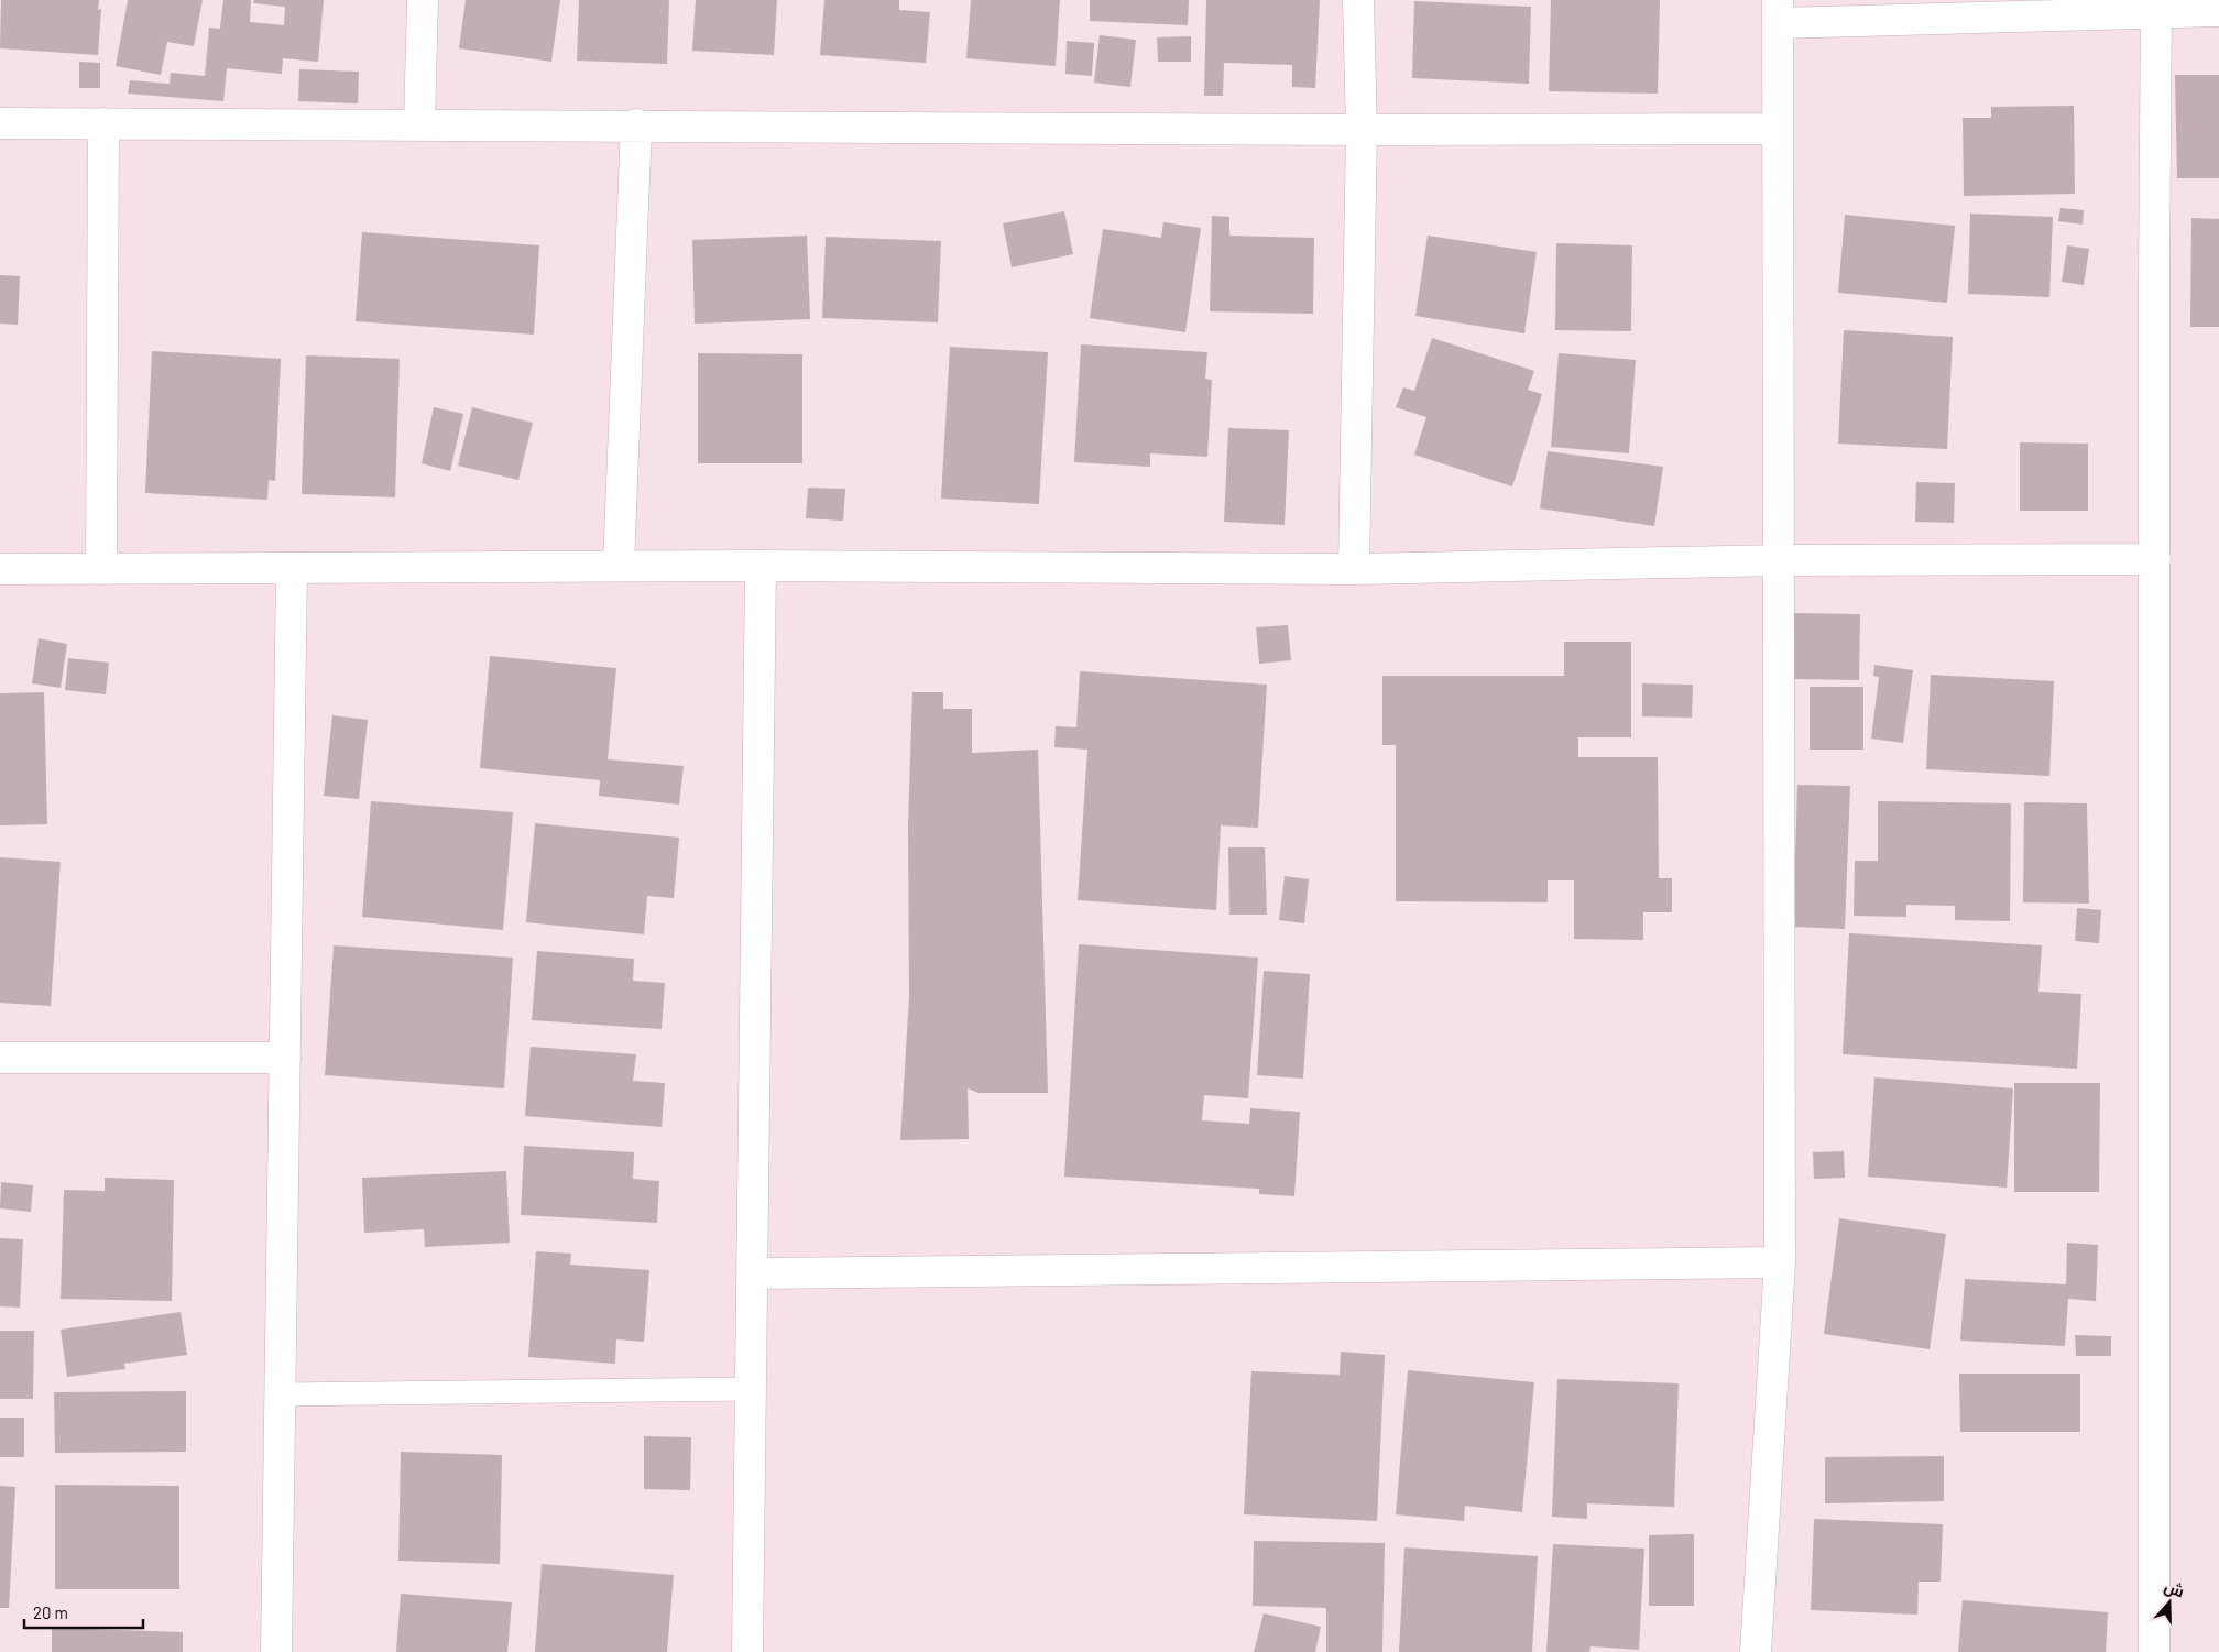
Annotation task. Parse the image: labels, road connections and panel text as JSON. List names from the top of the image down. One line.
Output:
{"scale_bar":"20 m","north":"top"}
